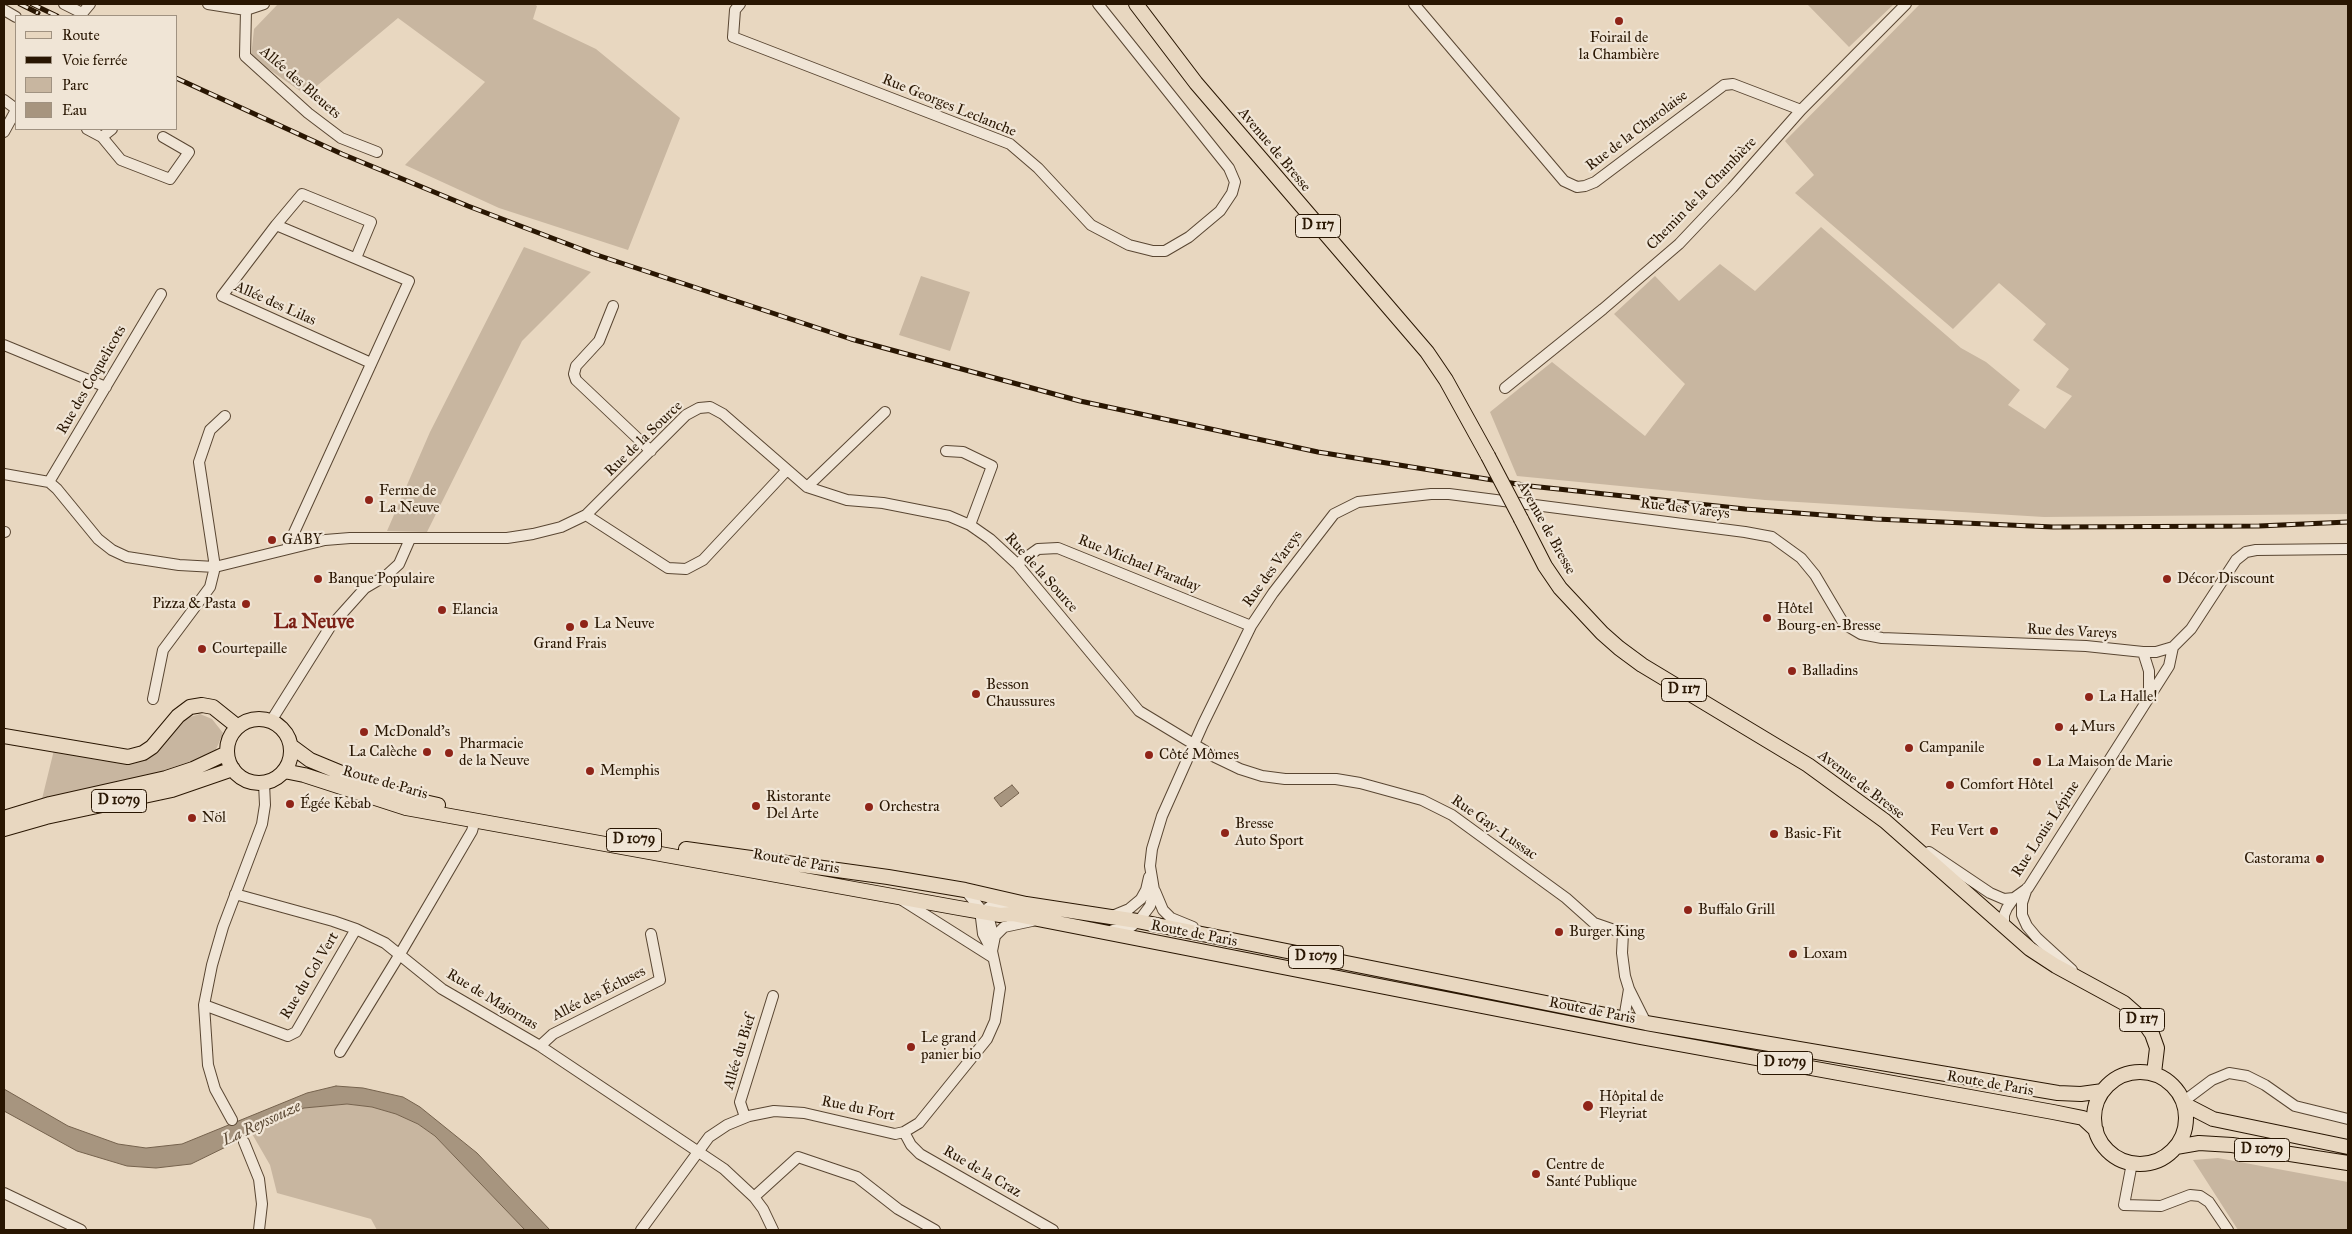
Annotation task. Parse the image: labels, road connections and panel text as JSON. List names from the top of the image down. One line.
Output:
{"streets":{"main road":["Avenue de Bresse","D 117","Route de Paris","D 1079"],"street":["Allée des Bleuets","Rue Georges Leclanche","Rue de la Charolaise","Chemin de la Chambière","Allée des Lilas","Rue des Coquelicots","Rue de la Source","Rue des Vareys","Rue Michael Faraday","Rue Gay-Lussac","Rue Louis Lépine","Rue du Col Vert","Allée des Écluses","Rue de Majornas","Allée du Bief","Rue du Fort","Rue de la Craz"]},"crossings":[["Rue de la Charolaise","Chemin de la Chambière"],["Avenue de Bresse","Route de Paris"],["Avenue de Bresse","D 1079"],["Avenue de Bresse","Rue Louis Lépine"],["Rue de la Source","Rue des Vareys"],["Rue de la Source","Rue Michael Faraday"],["Rue de la Source","Rue Gay-Lussac"],["Rue des Vareys","Rue Michael Faraday"],["Rue des Vareys","Route de Paris"],["Rue des Vareys","Rue Gay-Lussac"],["Rue des Vareys","Rue Louis Lépine"],["Route de Paris","D 1079"],["Route de Paris","Rue Gay-Lussac"],["Route de Paris","Rue du Fort"],["Rue du Col Vert","Rue de Majornas"],["Allée des Écluses","Rue de Majornas"],["Rue de Majornas","Rue du Fort"],["Allée du Bief","Rue du Fort"],["Rue du Fort","Rue de la Craz"]],"districts":["La Neuve"],"water":["La Reyssouze"],"places":["Foirail de la Chambière","Ferme de La Neuve","GABY","Banque Populaire","Décor Discount","Pizza & Pasta","Elancia","Hôtel Bourg-en-Bresse","La Neuve","Grand Frais","Courtepaille","Balladins","Besson Chaussures","La Halle!","4 Murs","McDonald's","Campanile","La Calèche","Pharmacie de la Neuve","Côté Mômes","La Maison de Marie","Memphis","Comfort Hôtel","Égée Kebab","Ristorante Del Arte","Orchestra","Nöl","Feu Vert","Bresse Auto Sport","Basic-Fit","Castorama","Buffalo Grill","Burger King","Loxam","Le grand panier bio","Hôpital de Fleyriat","Centre de Santé Publique"],"legend":["Route","Voie ferrée","Parc","Eau"]}
